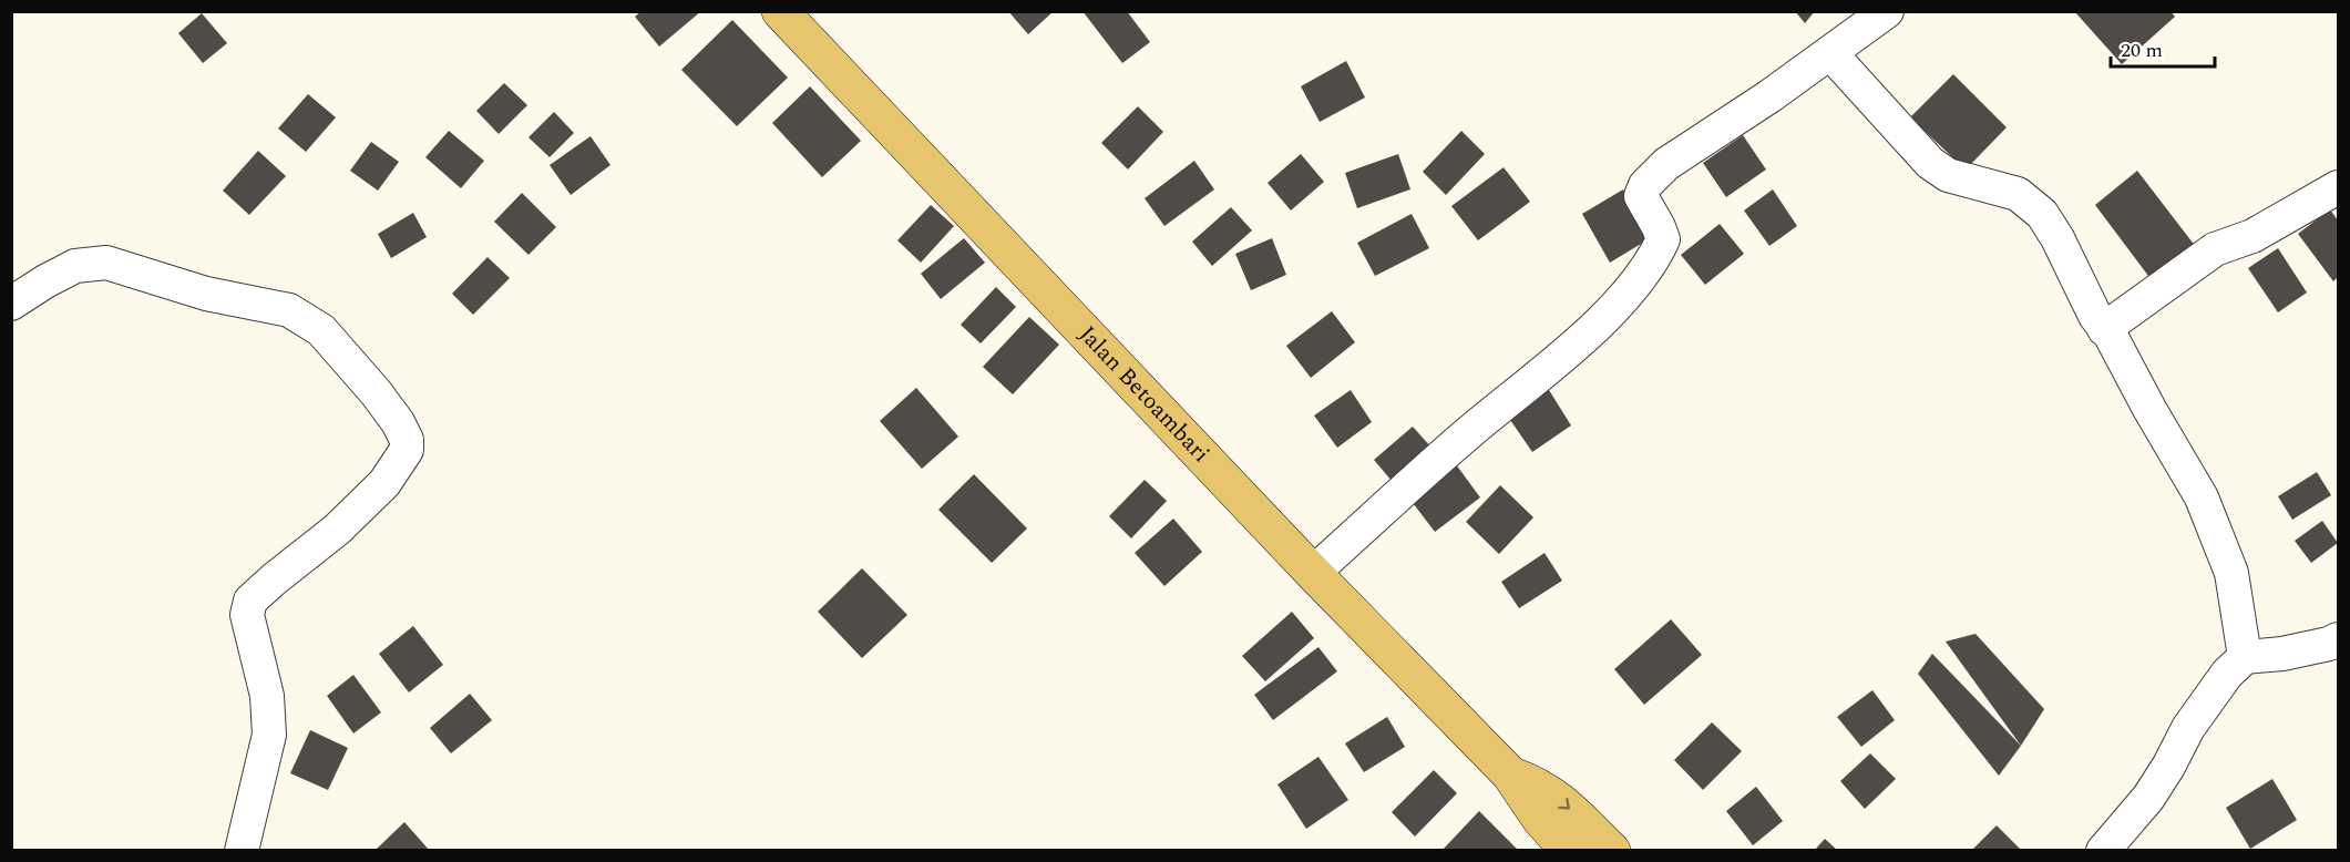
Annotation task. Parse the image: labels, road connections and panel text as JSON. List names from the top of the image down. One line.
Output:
{"streets":{"main road":["Jalan Betoambari"]},"scale_bar":"20 m"}
